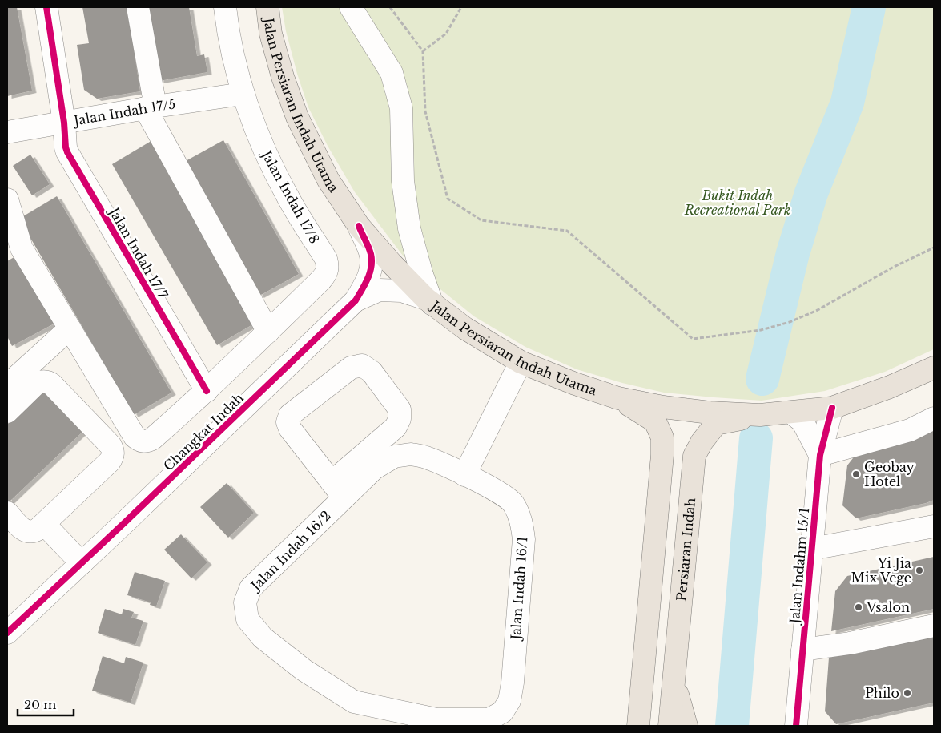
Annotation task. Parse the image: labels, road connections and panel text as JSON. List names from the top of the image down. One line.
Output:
{"streets":{"main road":["Jalan Persiaran Indah Utama","Persiaran Indah"],"street":["Jalan Indah 17/5","Jalan Indah 17/8","Jalan Indah 17/7","Changkat Indah","Jalan Indah 16/2","Jalan Indahm 15/1","Jalan Indah 16/1"]},"crossings":[["Jalan Persiaran Indah Utama","Changkat Indah"],["Jalan Persiaran Indah Utama","Persiaran Indah"],["Jalan Persiaran Indah Utama","Jalan Indahm 15/1"],["Jalan Indah 17/5","Jalan Indah 17/8"],["Jalan Indah 17/5","Jalan Indah 17/7"],["Jalan Indah 16/2","Jalan Indah 16/1"]],"parks":["Bukit Indah Recreational Park"],"places":["Geobay Hotel","Yi Jia Mix Vege","Vsalon","Philo"],"scale_bar":"20 m"}
